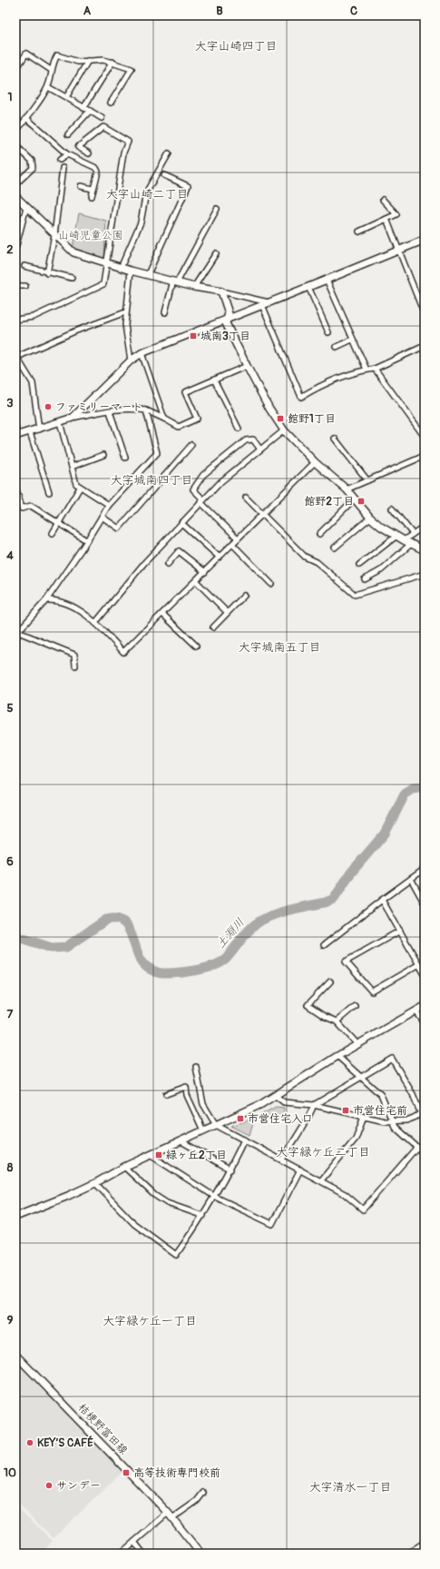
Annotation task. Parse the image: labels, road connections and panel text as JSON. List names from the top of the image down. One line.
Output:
{"streets":{"street":["桔梗野富田線"]},"districts":["大字山崎四丁目","大字山崎二丁目","大字城南四丁目","大字城南五丁目","大字緑ケ丘二丁目","大字緑ケ丘一丁目","大字清水一丁目"],"water":["土淵川"],"parks":["山崎児童公園"],"places":{"transit":["城南3丁目","館野1丁目","館野2丁目","市営住宅前","市営住宅入口","緑ヶ丘2丁目","高等技術専門校前"],"other":["ファミリーマート","KEY’S CAFÉ","サンデー"]},"grid":{"columns":["A","B","C"],"rows":["1","2","3","4","5","6","7","8","9","10"]}}
